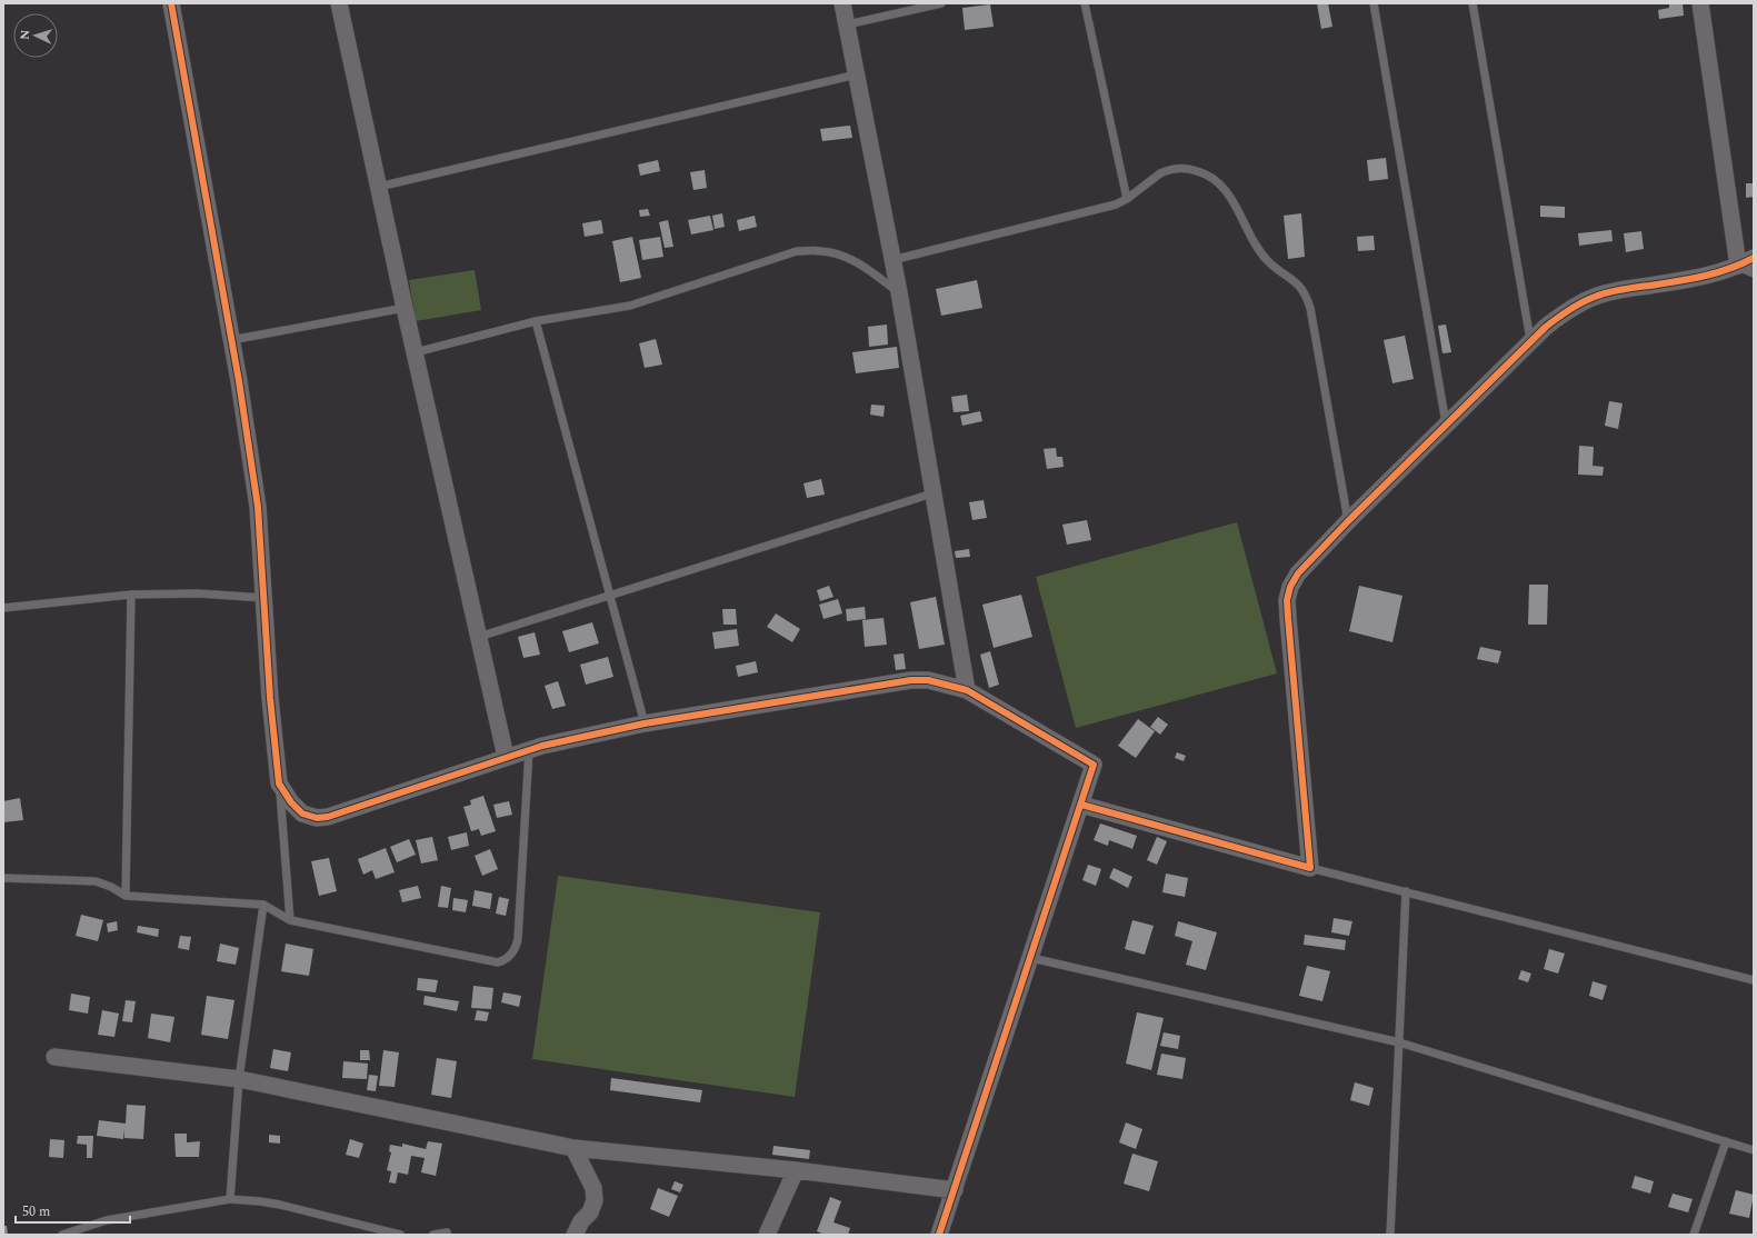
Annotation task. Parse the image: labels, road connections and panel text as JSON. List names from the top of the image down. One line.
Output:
{"scale_bar":"50 m","north":"left"}
